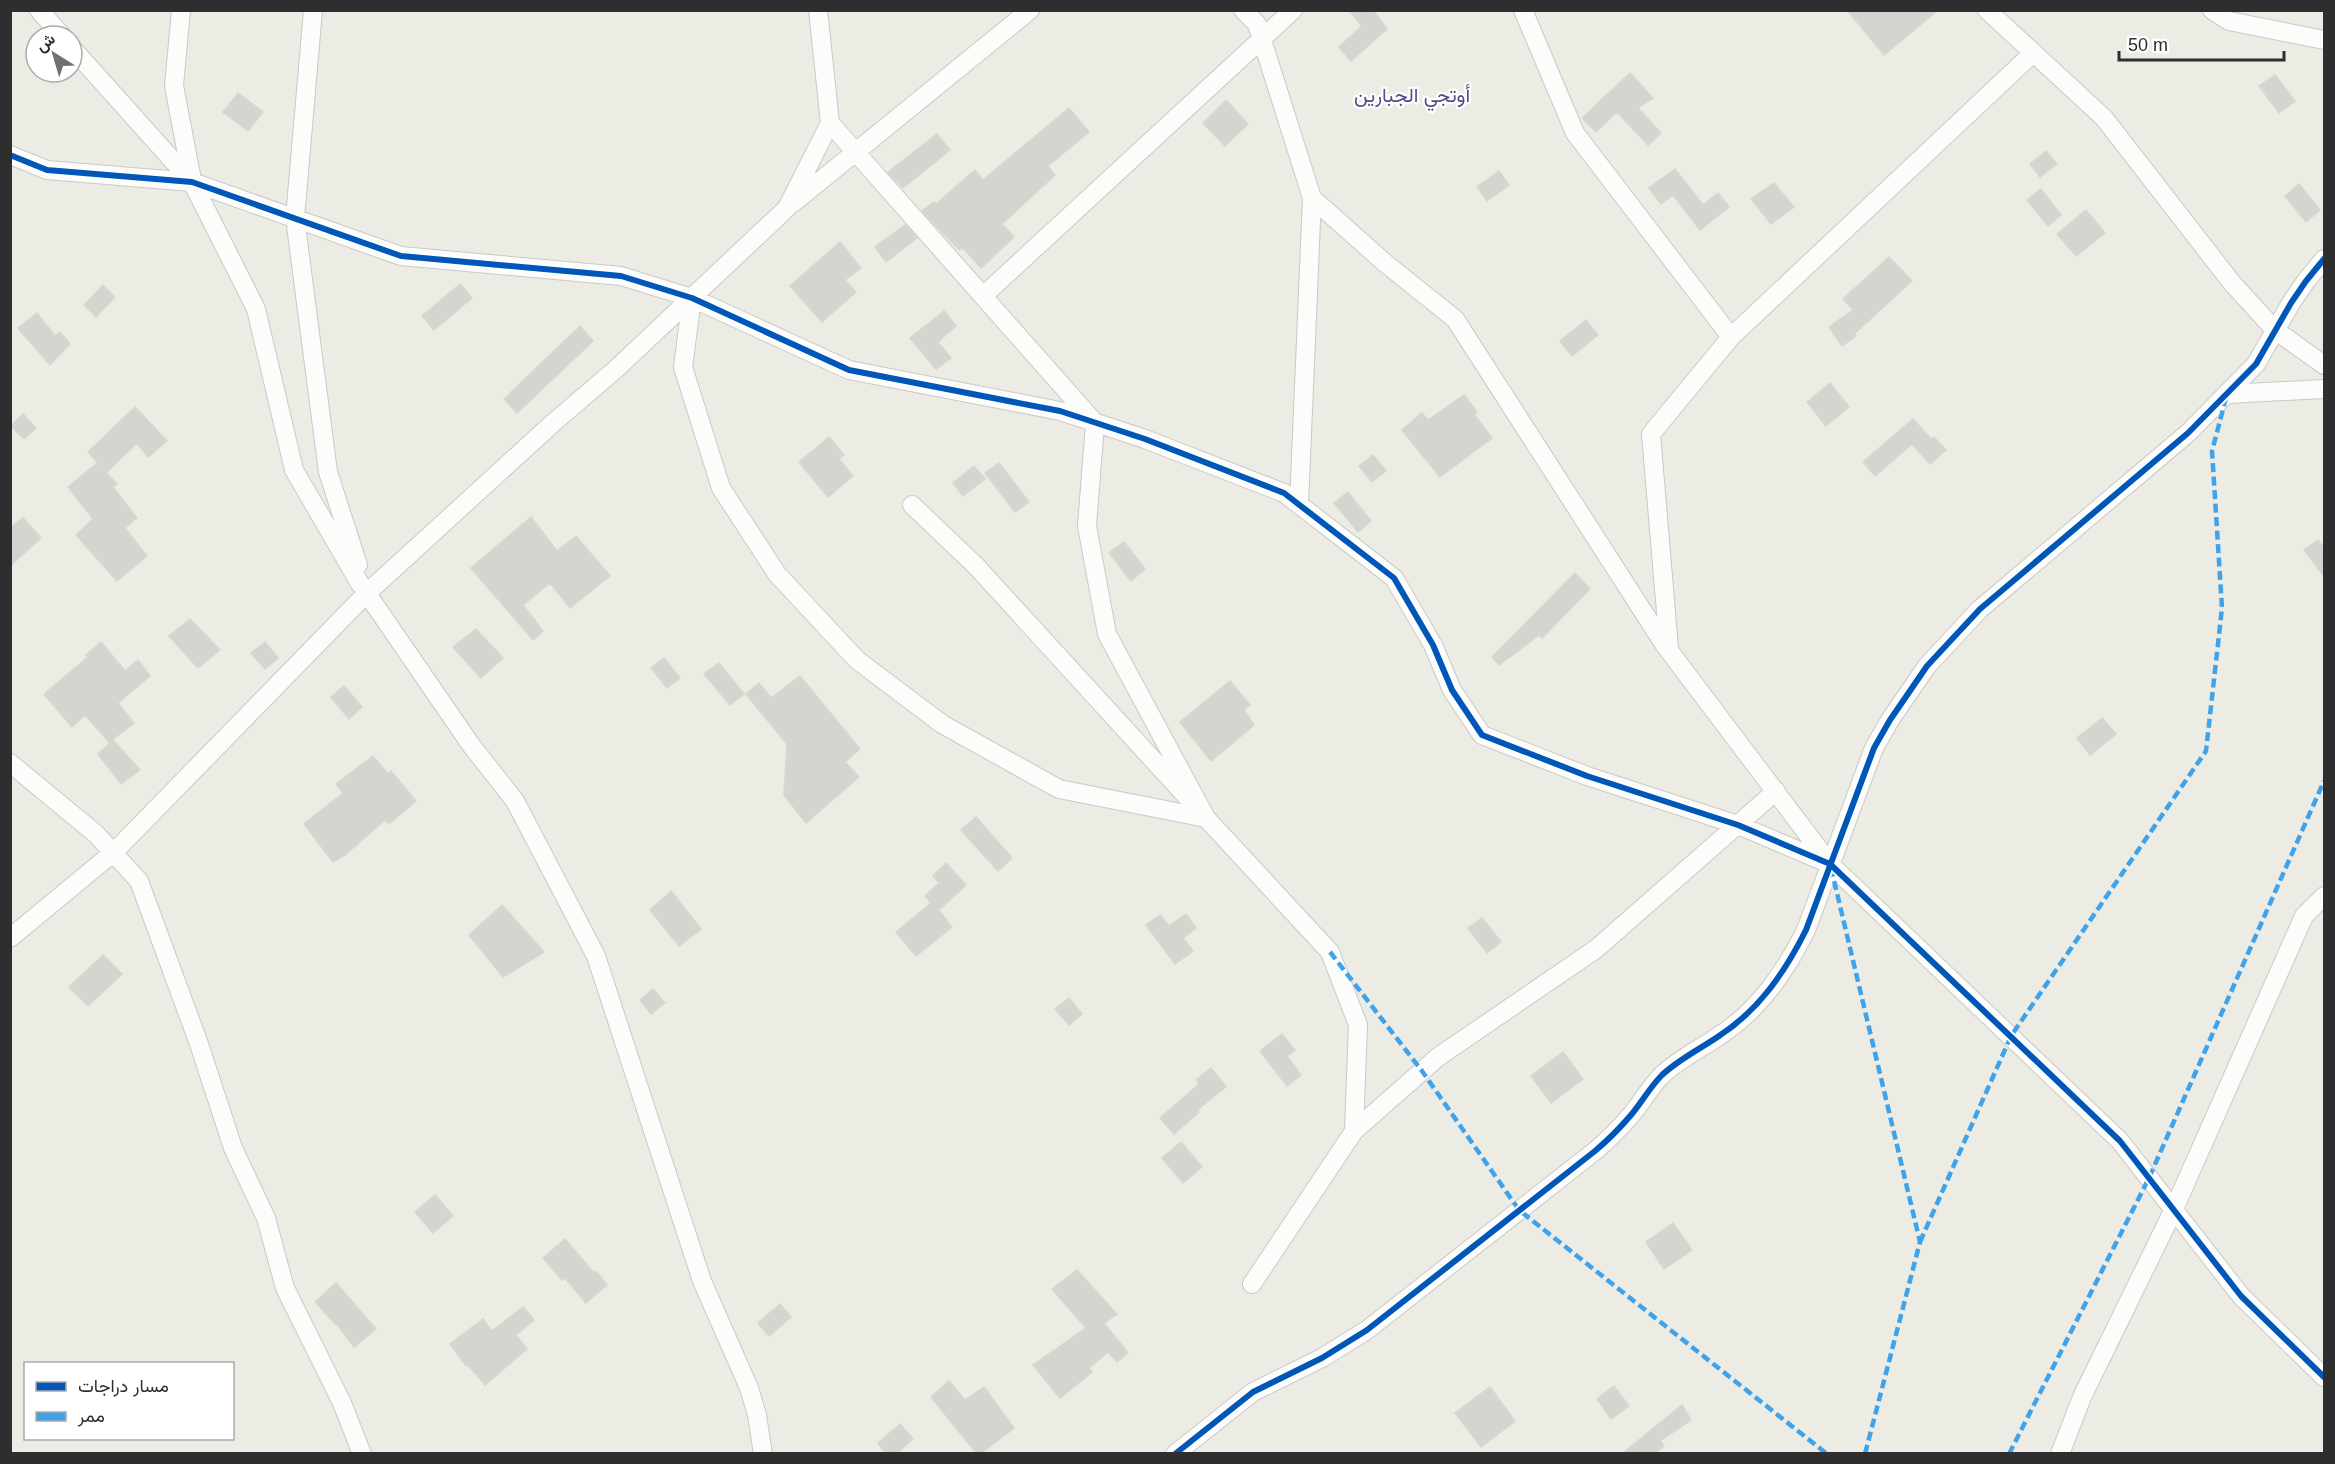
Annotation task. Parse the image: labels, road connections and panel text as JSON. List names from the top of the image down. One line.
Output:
{"districts":["أوتجي الجبارين"],"legend":["مسار دراجات","ممر"],"scale_bar":"50 m","north":"top left"}
